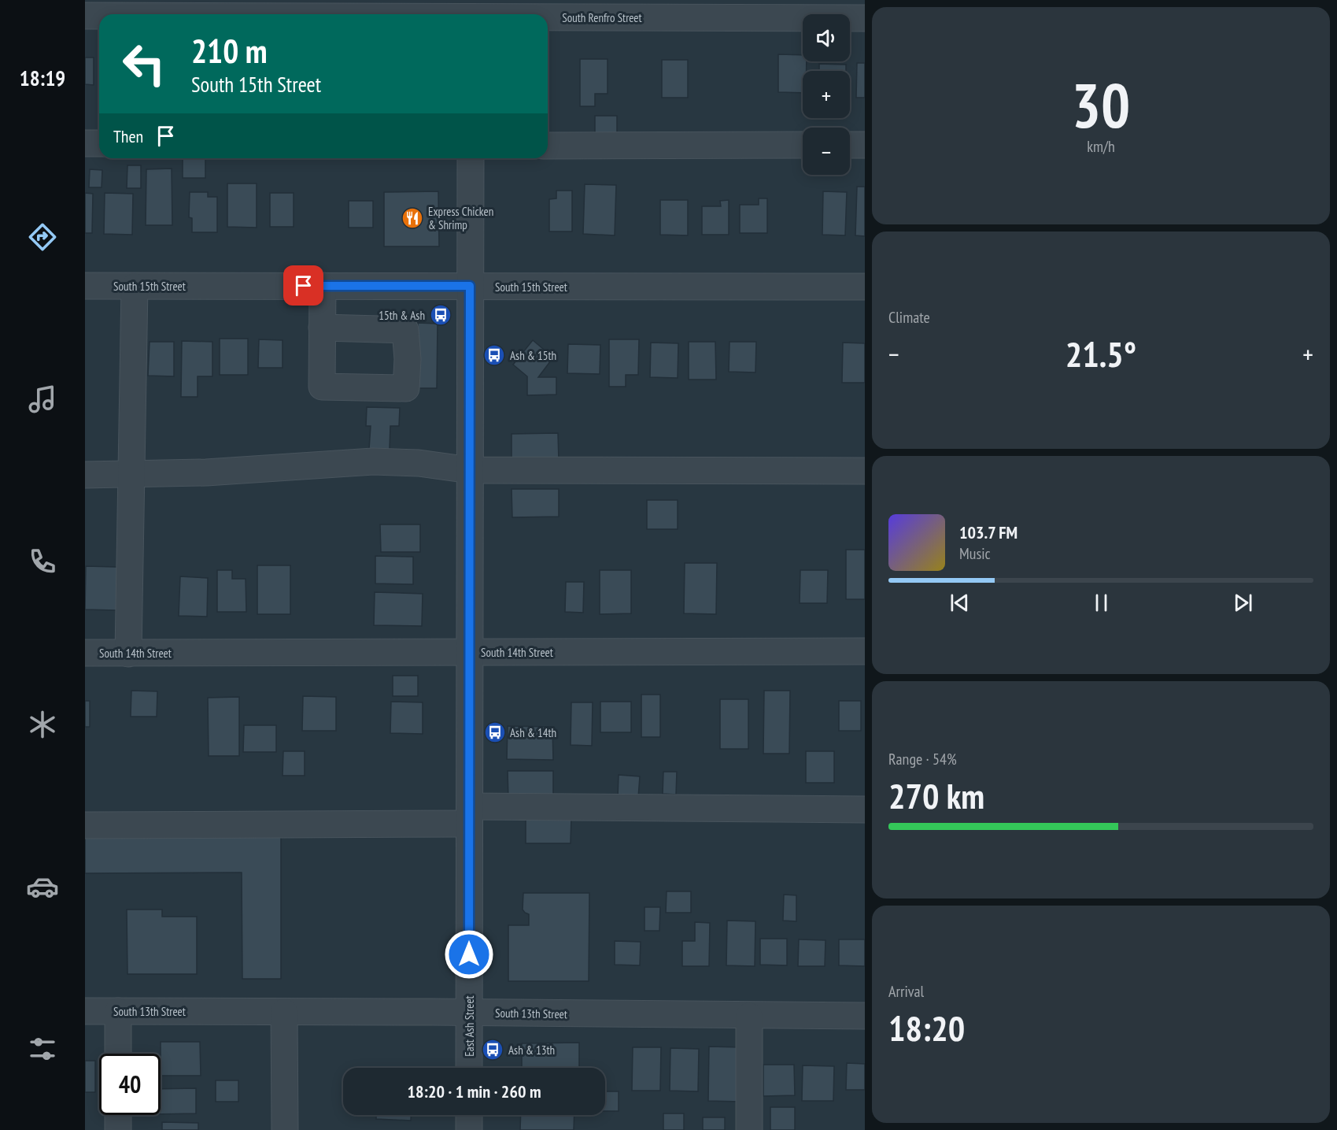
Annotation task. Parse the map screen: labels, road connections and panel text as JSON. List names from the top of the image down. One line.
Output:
{"streets":{"street":["South Renfro Street","South 15th Street","South 14th Street","South 13th Street","East Ash Street"]},"crossings":[["South 15th Street","East Ash Street"],["South 14th Street","East Ash Street"],["South 13th Street","East Ash Street"]],"places":{"restaurant":["Express Chicken & Shrimp"],"bus stop":["15th & Ash","Ash & 15th","Ash & 14th","Ash & 13th"]},"page":{"tabs":"18:19","tile":[["30","km/h"],"Climate",["Range · 54%","270 km"],["Arrival","18:20"]],"map_buttons":["+","−"],"turn":["210 m","South 15th Street"],"then":"Then","heat":["−","21.5°","+"],"song":["103.7 FM","Music"],"limit":"40","trip":"18:20 · 1 min · 260 m"}}
